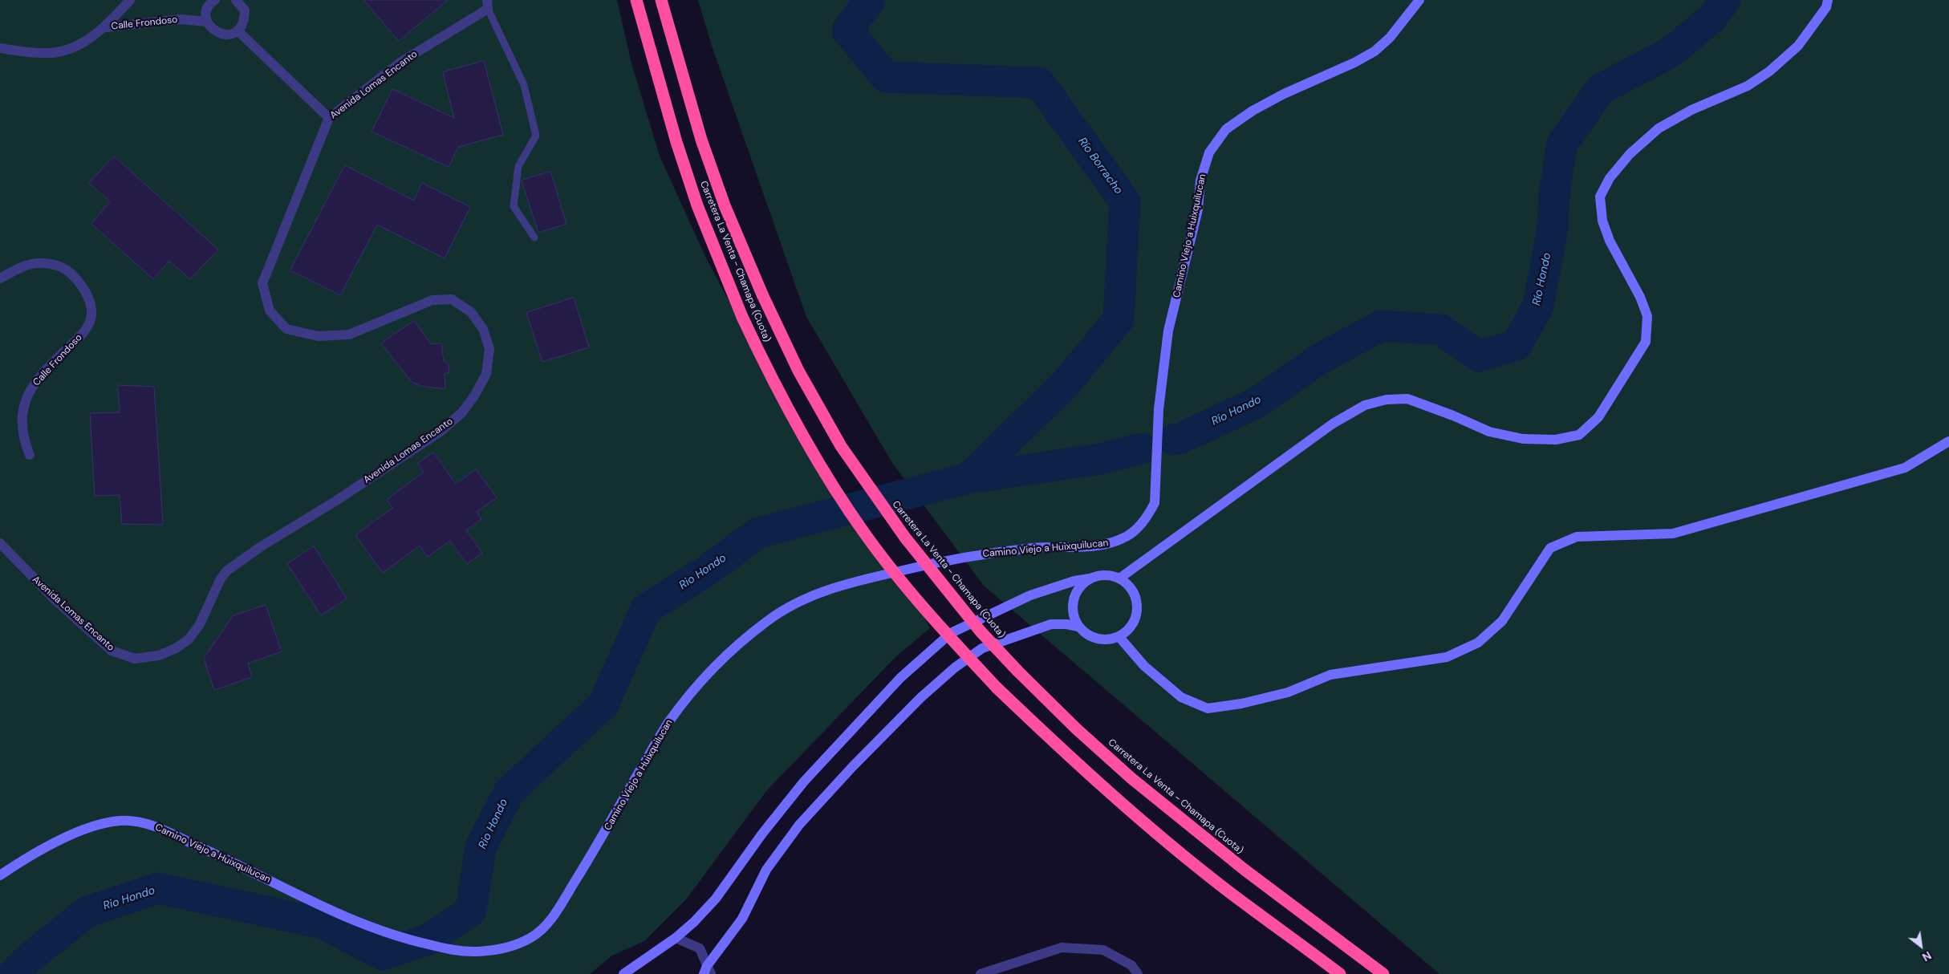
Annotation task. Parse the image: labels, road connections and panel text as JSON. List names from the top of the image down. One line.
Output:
{"streets":{"highway":["Carretera La Venta - Chamapa (Cuota)"],"main road":["Camino Viejo a Huixquilucan"],"street":["Calle Frondoso","Avenida Lomas Encanto"]},"water":["Río Borracho","Río Hondo","Rio Hondo"],"north":"bottom right"}
